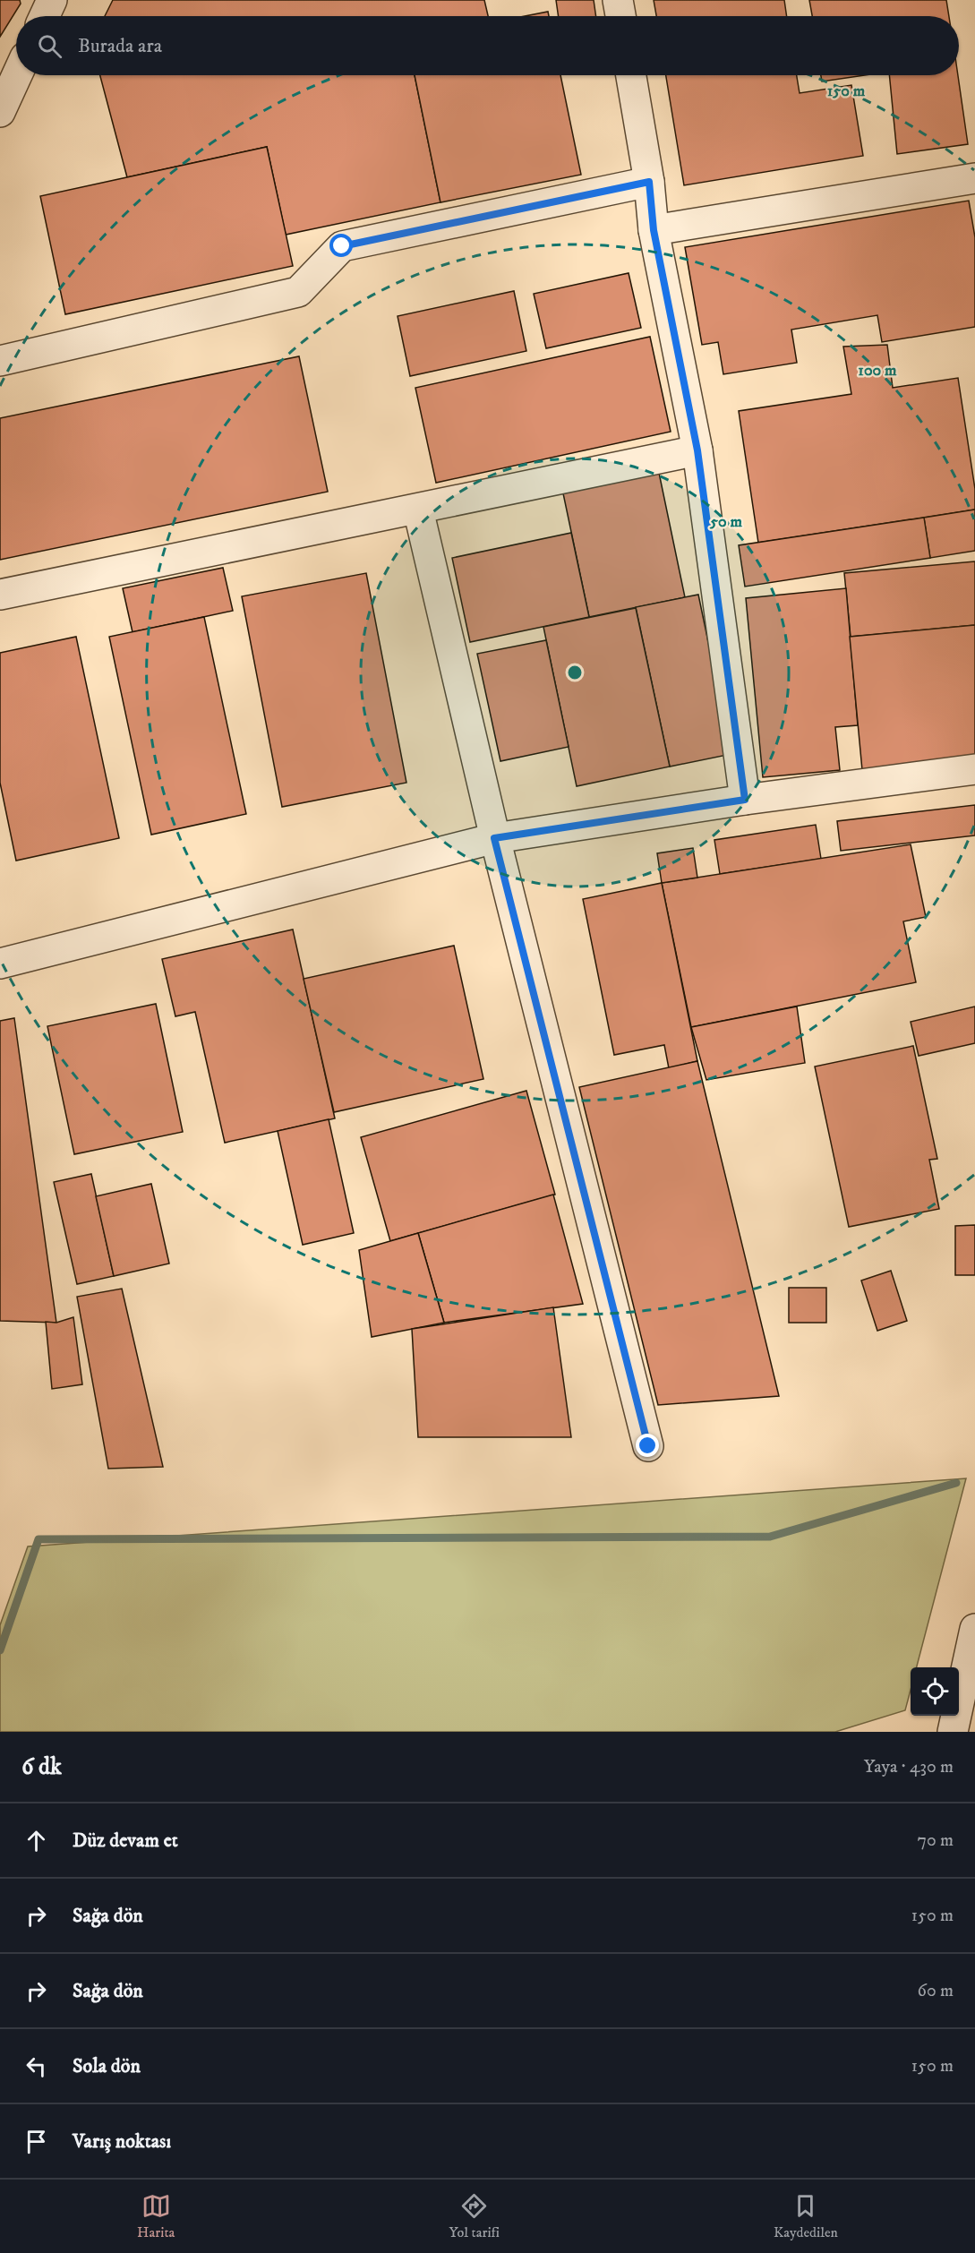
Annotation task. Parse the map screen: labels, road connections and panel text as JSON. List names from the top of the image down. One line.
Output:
{"page":{"search":"Burada ara","heading":["6 dk","Yaya · 430 m"],"list":[["Düz devam et","70 m"],["Sağa dön","150 m"],["Sağa dön","60 m"],["Sola dön","150 m"],"Varış noktası"],"nav":["Harita","Yol tarifi","Kaydedilen"]},"rings":["150 m","100 m","50 m"]}
